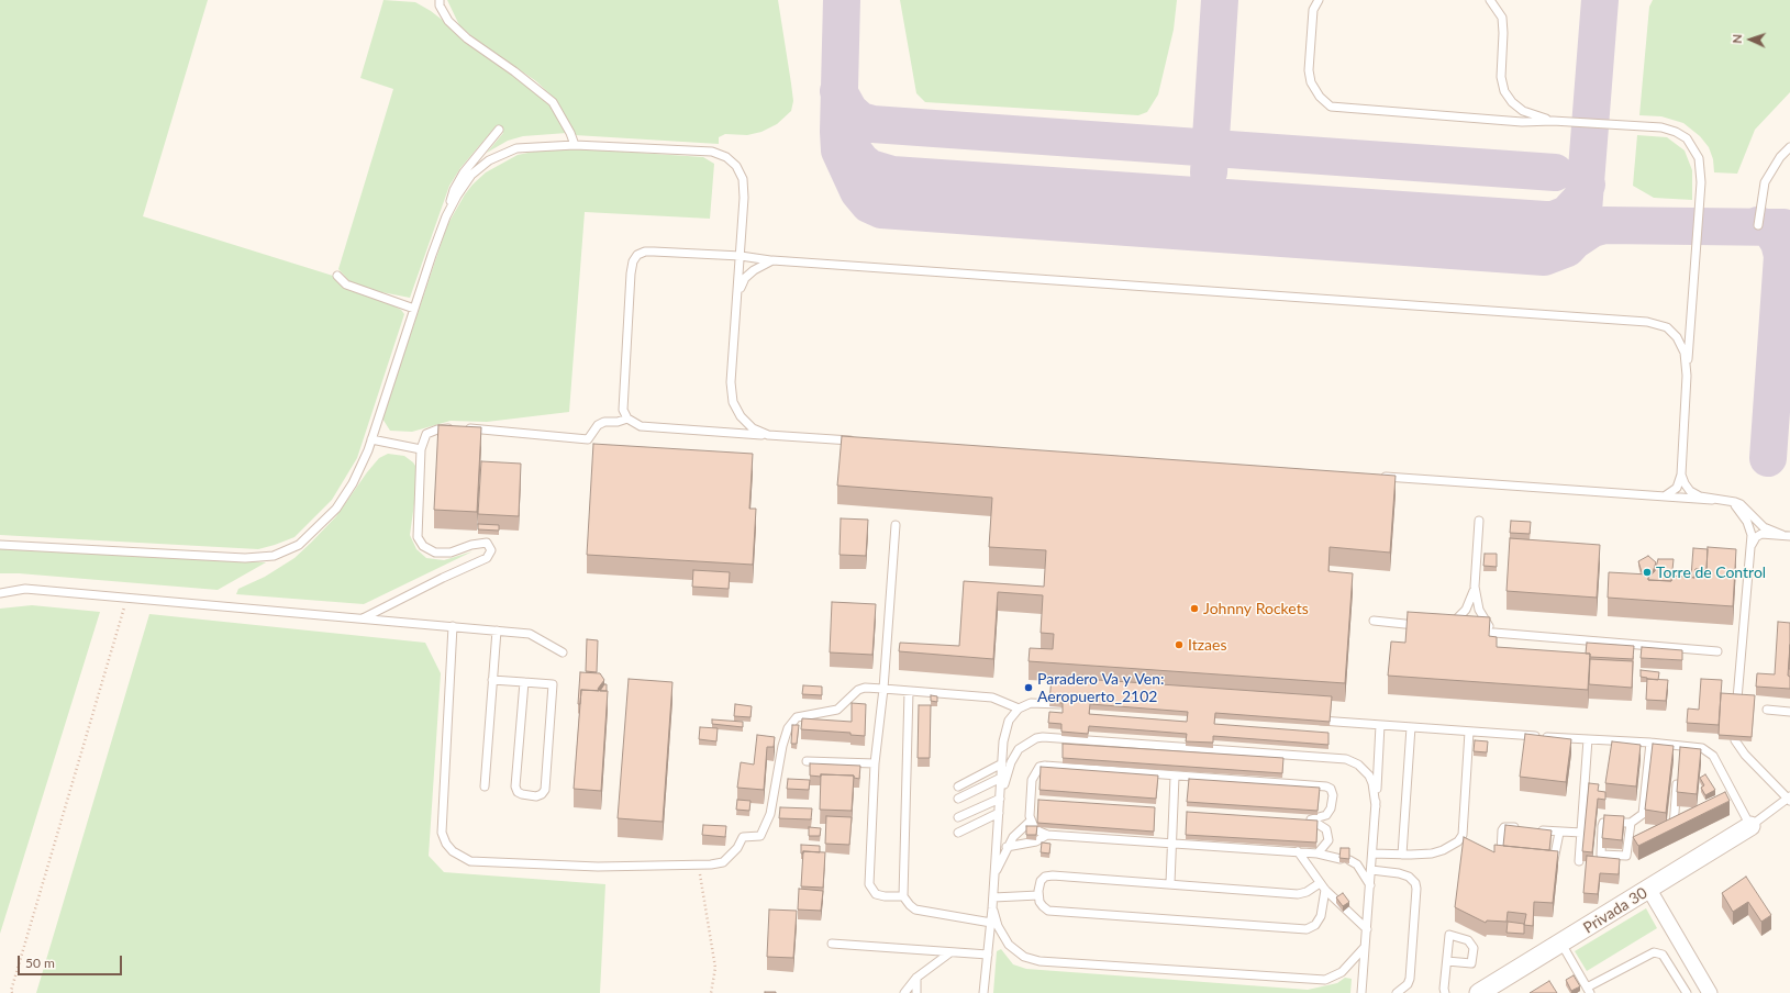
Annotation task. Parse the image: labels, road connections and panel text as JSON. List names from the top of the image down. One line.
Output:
{"streets":{"street":["Privada 30"]},"places":["Torre de Control","Johnny Rockets","Itzaes","Paradero Va y Ven: Aeropuerto_2102"],"scale_bar":"50 m","north":"left"}
